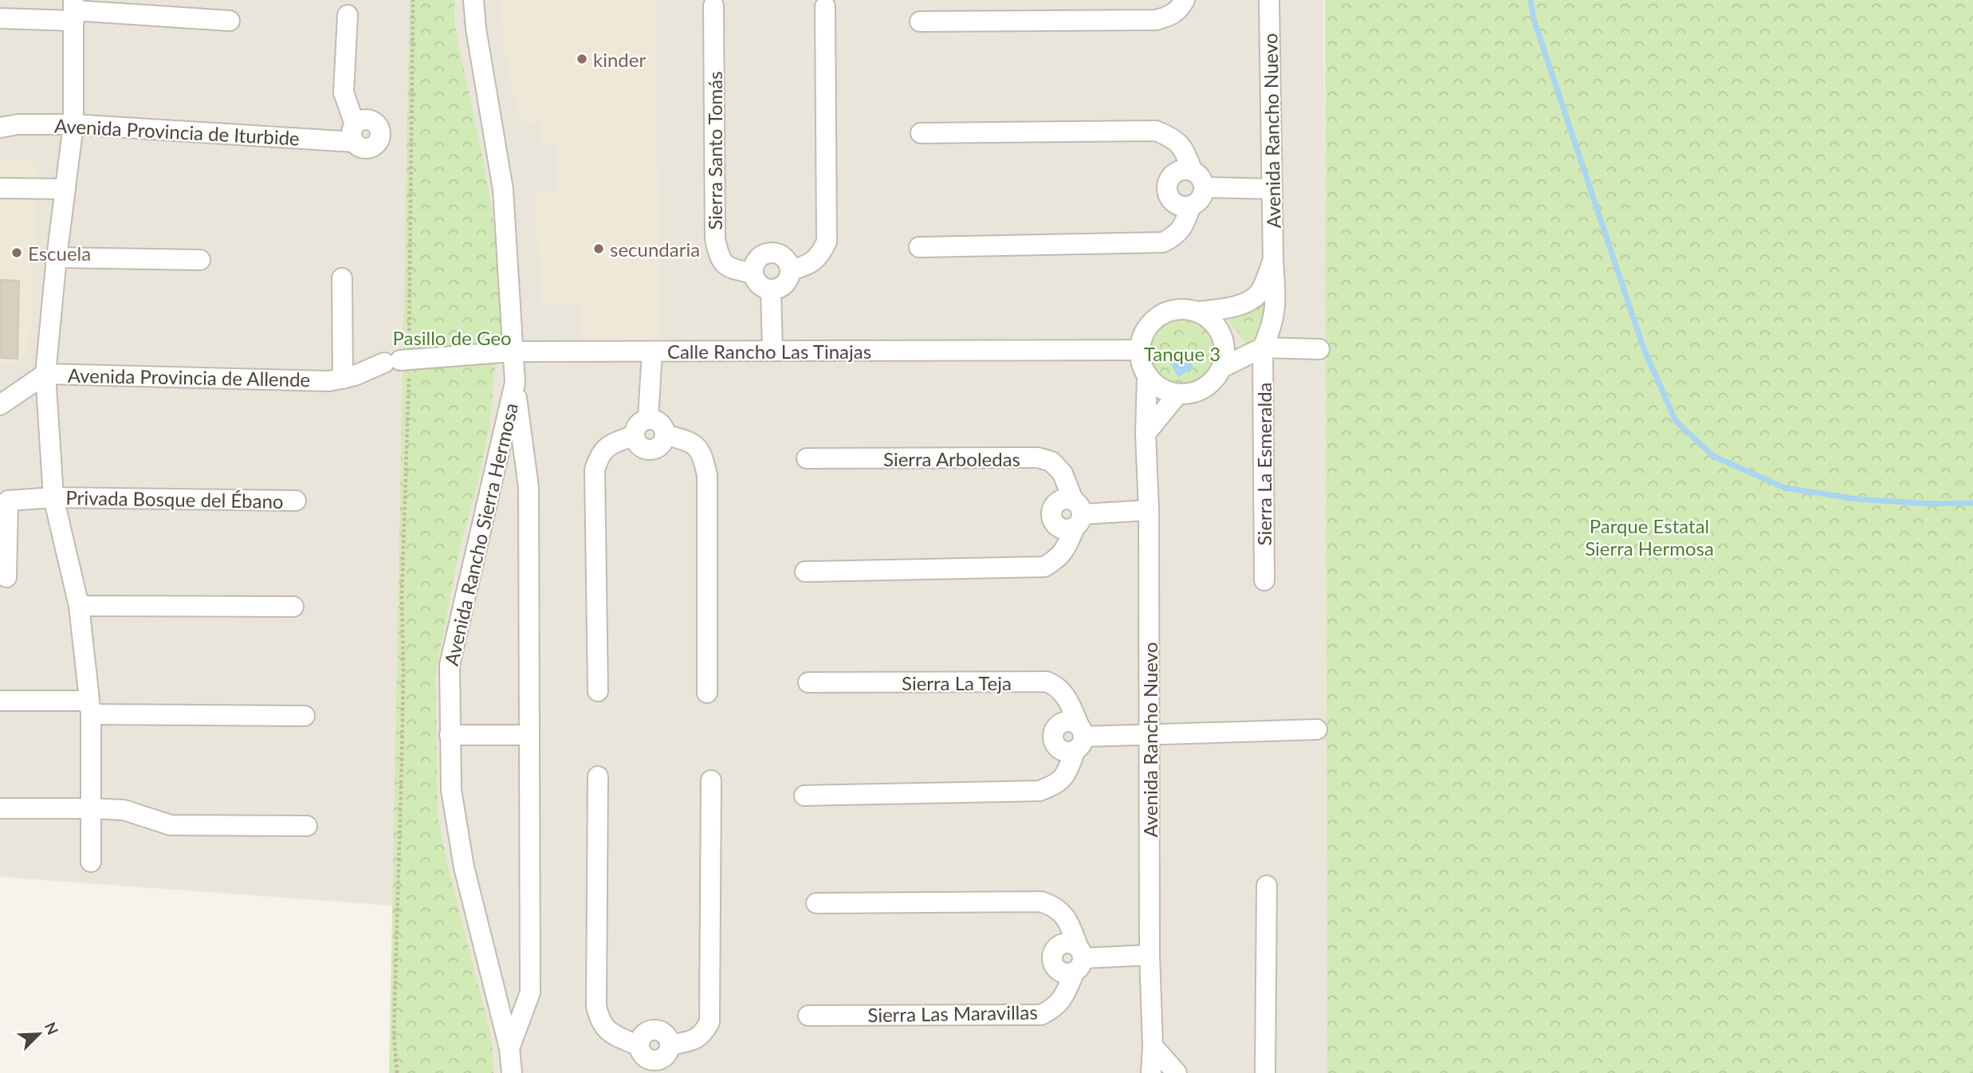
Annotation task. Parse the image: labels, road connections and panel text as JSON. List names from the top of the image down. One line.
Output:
{"streets":{"street":["Avenida Rancho Nuevo","Avenida Provincia de Iturbide","Sierra Santo Tomás","Calle Rancho Las Tinajas","Avenida Provincia de Allende","Sierra Arboledas","Sierra La Esmeralda","Privada Bosque del Ébano","Avenida Rancho Sierra Hermosa","Sierra La Teja","Sierra Las Maravillas"]},"crossings":[["Avenida Rancho Nuevo","Calle Rancho Las Tinajas"],["Avenida Rancho Nuevo","Sierra La Esmeralda"],["Calle Rancho Las Tinajas","Avenida Provincia de Allende"],["Calle Rancho Las Tinajas","Avenida Rancho Sierra Hermosa"]],"parks":["Pasillo de Geo","Tanque 3","Parque Estatal Sierra Hermosa"],"places":["kinder","secundaria","Escuela"],"north":"top right"}
